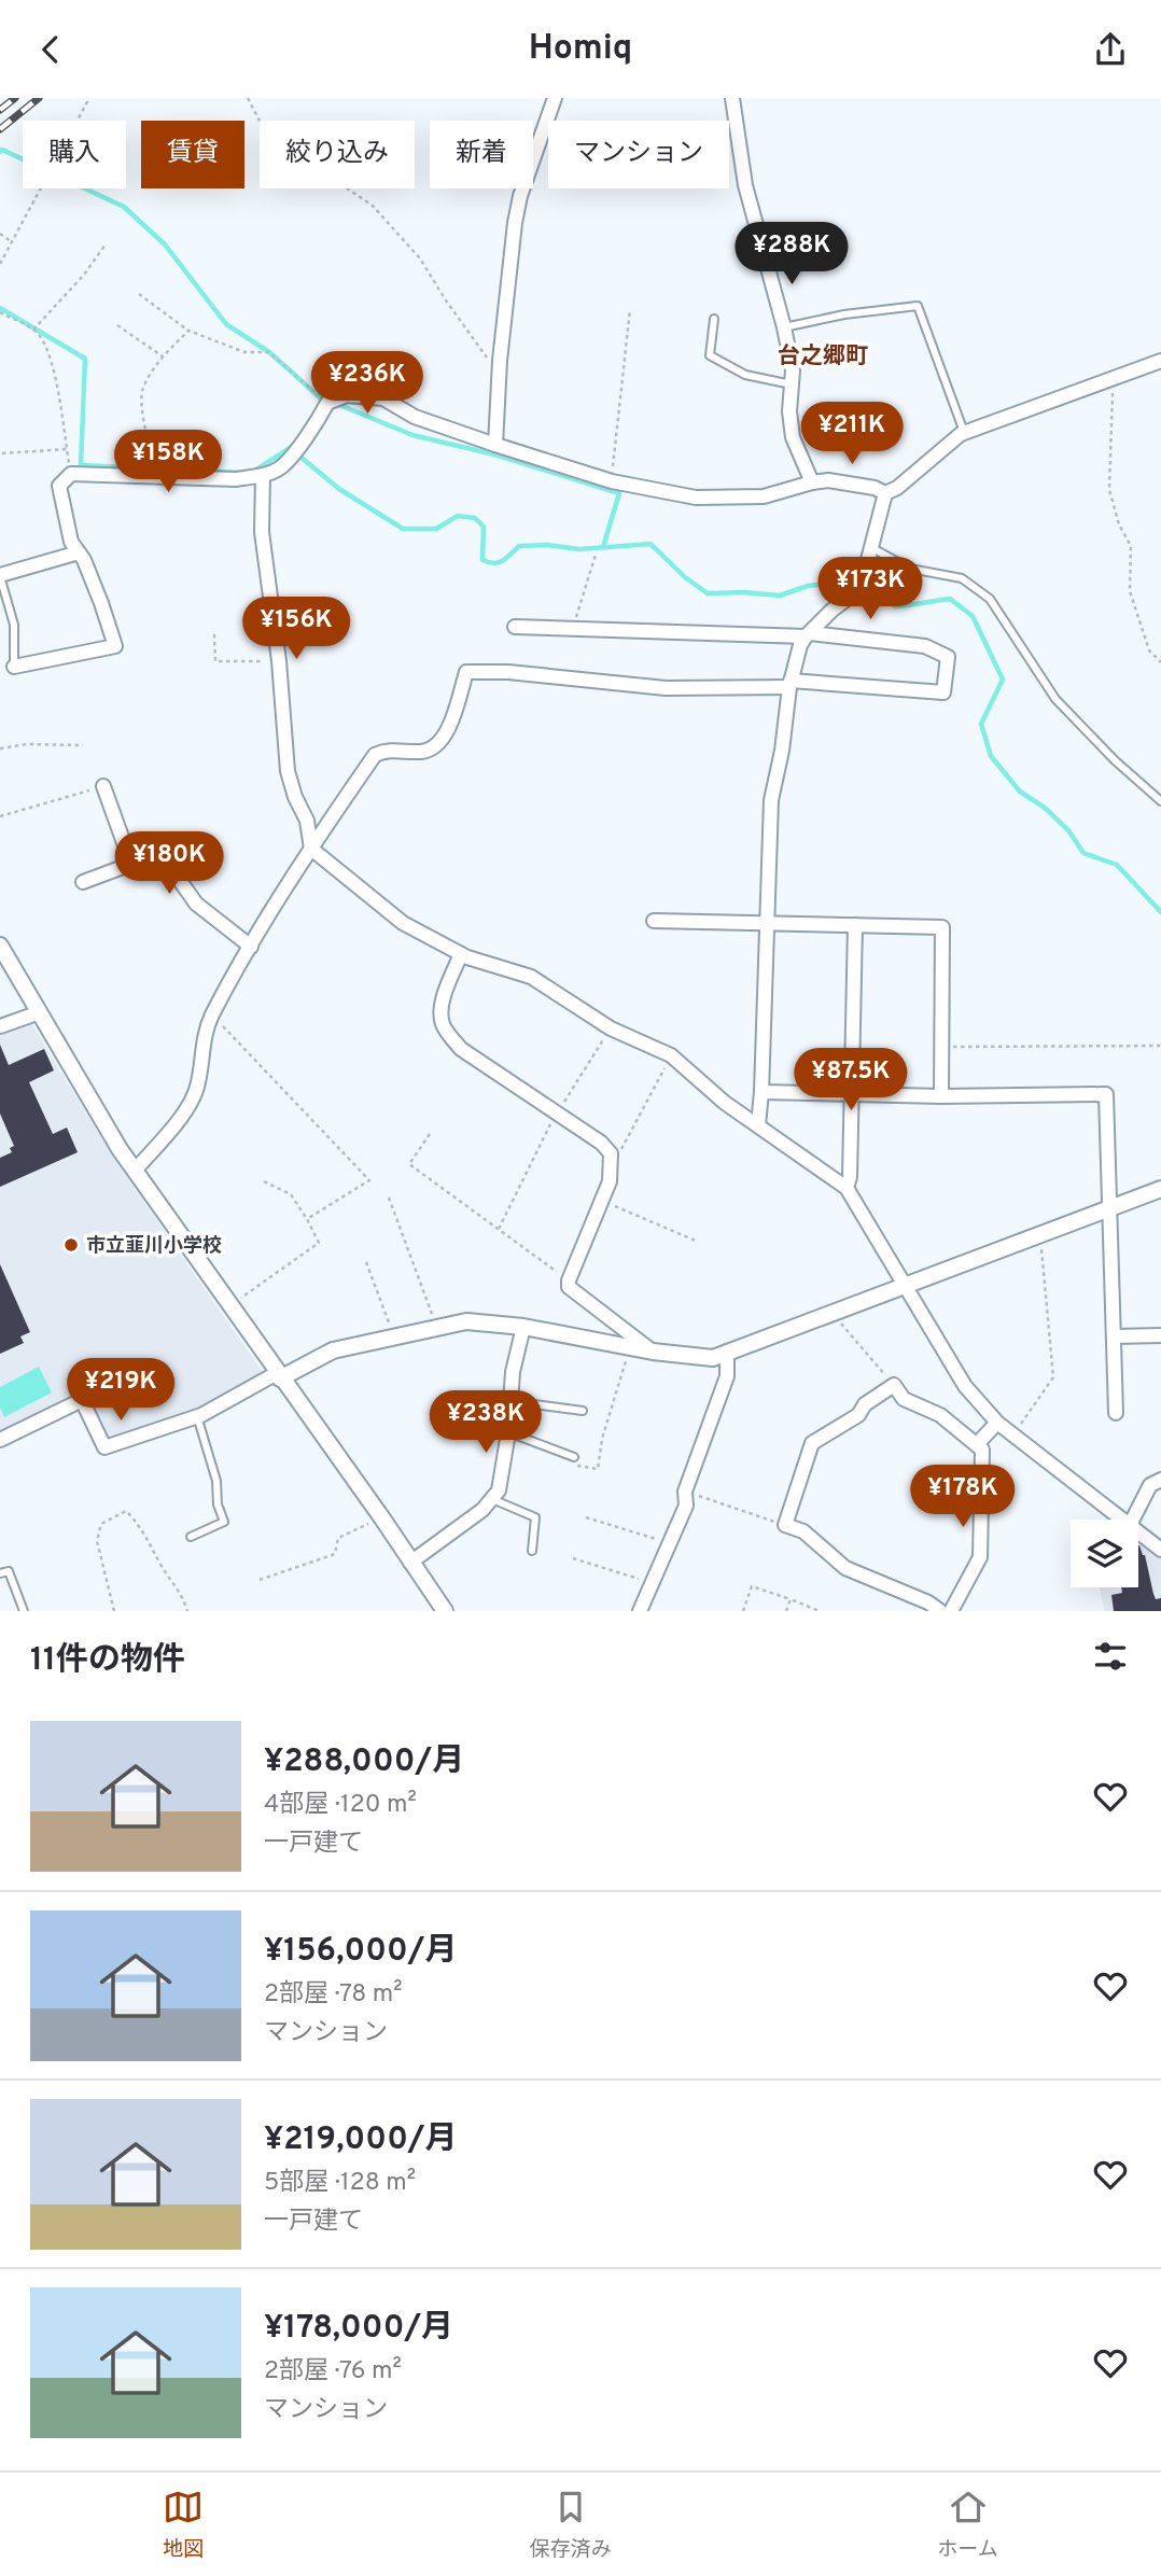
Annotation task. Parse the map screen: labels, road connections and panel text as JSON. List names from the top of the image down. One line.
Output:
{"districts":["台之郷町"],"places":["市立韮川小学校"],"page":{"header":"Homiq","chip":["購入","賃貸","絞り込み","新着","マンション"],"price":["¥288K","¥236K","¥211K","¥158K","¥173K","¥156K","¥180K","¥87.5K","¥219K","¥238K","¥178K"],"heading":"11件の物件","list":[{"name":"¥288,000/月","note":"4部屋 · 120 m² · 一戸建て"},{"name":"¥156,000/月","note":"2部屋 · 78 m² · マンション"},{"name":"¥219,000/月","note":"5部屋 · 128 m² · 一戸建て"},{"name":"¥178,000/月","note":"2部屋 · 76 m² · マンション"}],"tabs":["地図","保存済み","ホーム"]}}
